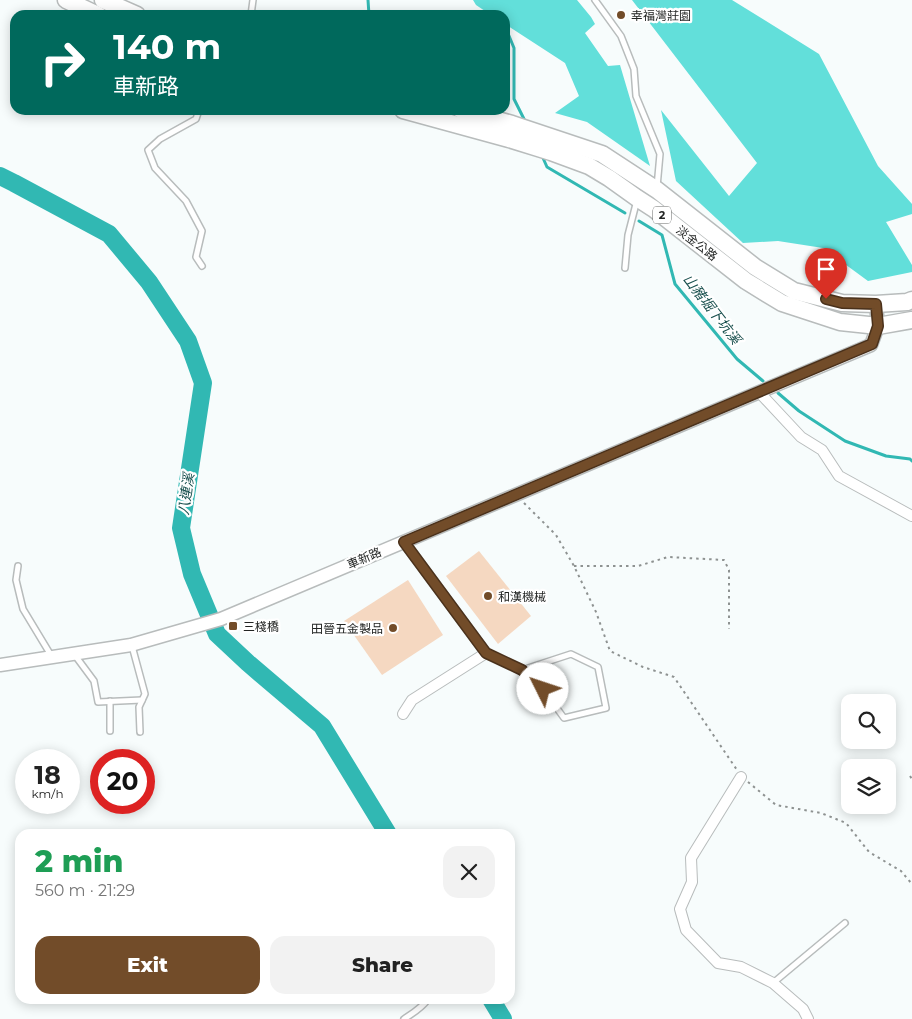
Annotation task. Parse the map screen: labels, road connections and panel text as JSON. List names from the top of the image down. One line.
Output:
{"streets":{"main road":["2","淡金公路"],"street":["車新路"]},"crossings":[["淡金公路","車新路"]],"water":["山豬堀下坑溪","八連溪"],"places":{"other":["幸福灣莊園","和漢機械","田晉五金製品"],"transit":["三棧橋"]},"page":{"turn":["140 m","車新路"],"speed":"18 km/h","limit":"20","heading":["2 min","560 m · 21:29"],"buttons":["Exit","Share"]}}
